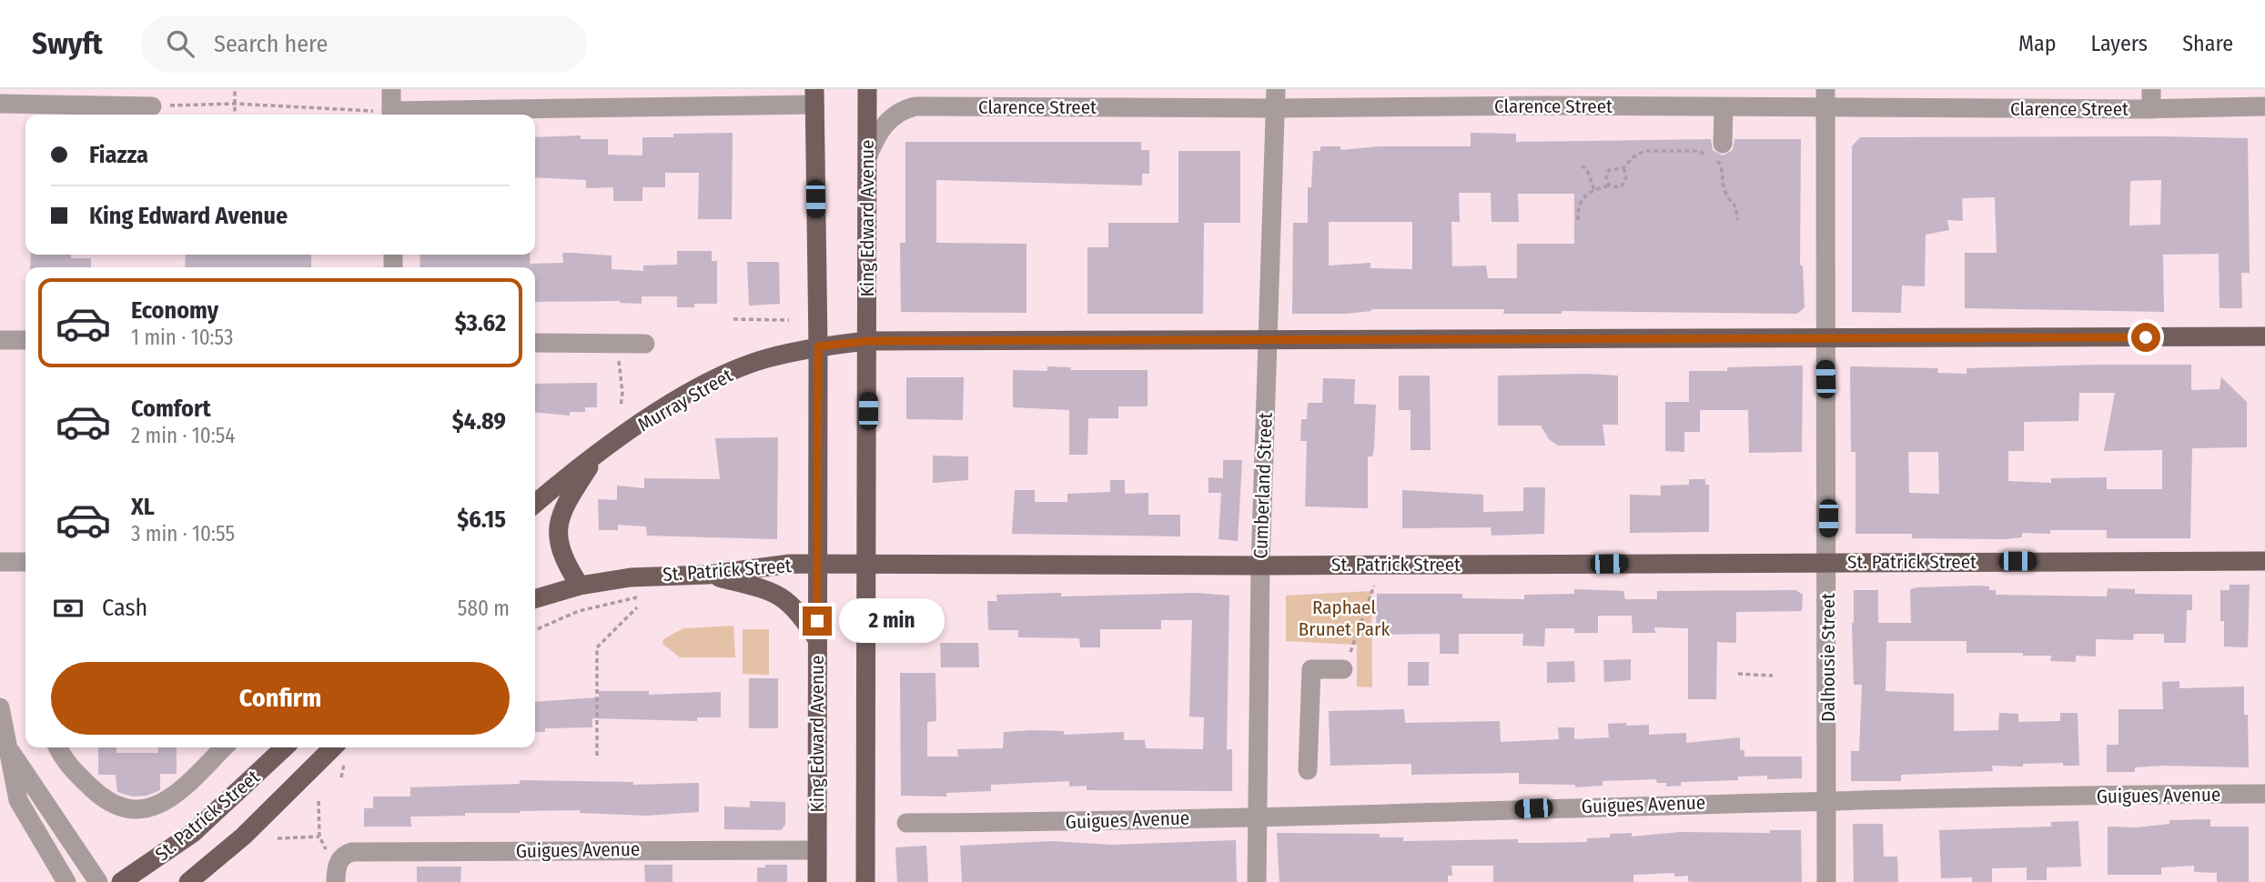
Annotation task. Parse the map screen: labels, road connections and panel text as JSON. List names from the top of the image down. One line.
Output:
{"streets":{"main road":["King Edward Avenue","Murray Street","St. Patrick Street"],"street":["Clarence Street","Cumberland Street","Dalhousie Street","Guigues Avenue"]},"crossings":[["Clarence Street","King Edward Avenue"],["Clarence Street","Cumberland Street"],["Clarence Street","Dalhousie Street"],["King Edward Avenue","Murray Street"],["King Edward Avenue","St. Patrick Street"],["King Edward Avenue","Guigues Avenue"],["Murray Street","Cumberland Street"],["Murray Street","Dalhousie Street"],["Cumberland Street","St. Patrick Street"],["Cumberland Street","Guigues Avenue"],["St. Patrick Street","Dalhousie Street"],["Dalhousie Street","Guigues Avenue"]],"parks":["Raphael Brunet Park"],"page":{"header":"Swyft","search":"Search here","nav":["Map","Layers","Share"],"banner":["Fiazza","King Edward Avenue"],"list":[{"name":"Economy","note":"1 min · 10:53","value":"$3.62"},{"name":"Comfort","note":"2 min · 10:54","value":"$4.89"},{"name":"XL","note":"3 min · 10:55","value":"$6.15"}],"pay":["Cash","580 m"],"bubble":"2 min","buttons":"Confirm"}}
